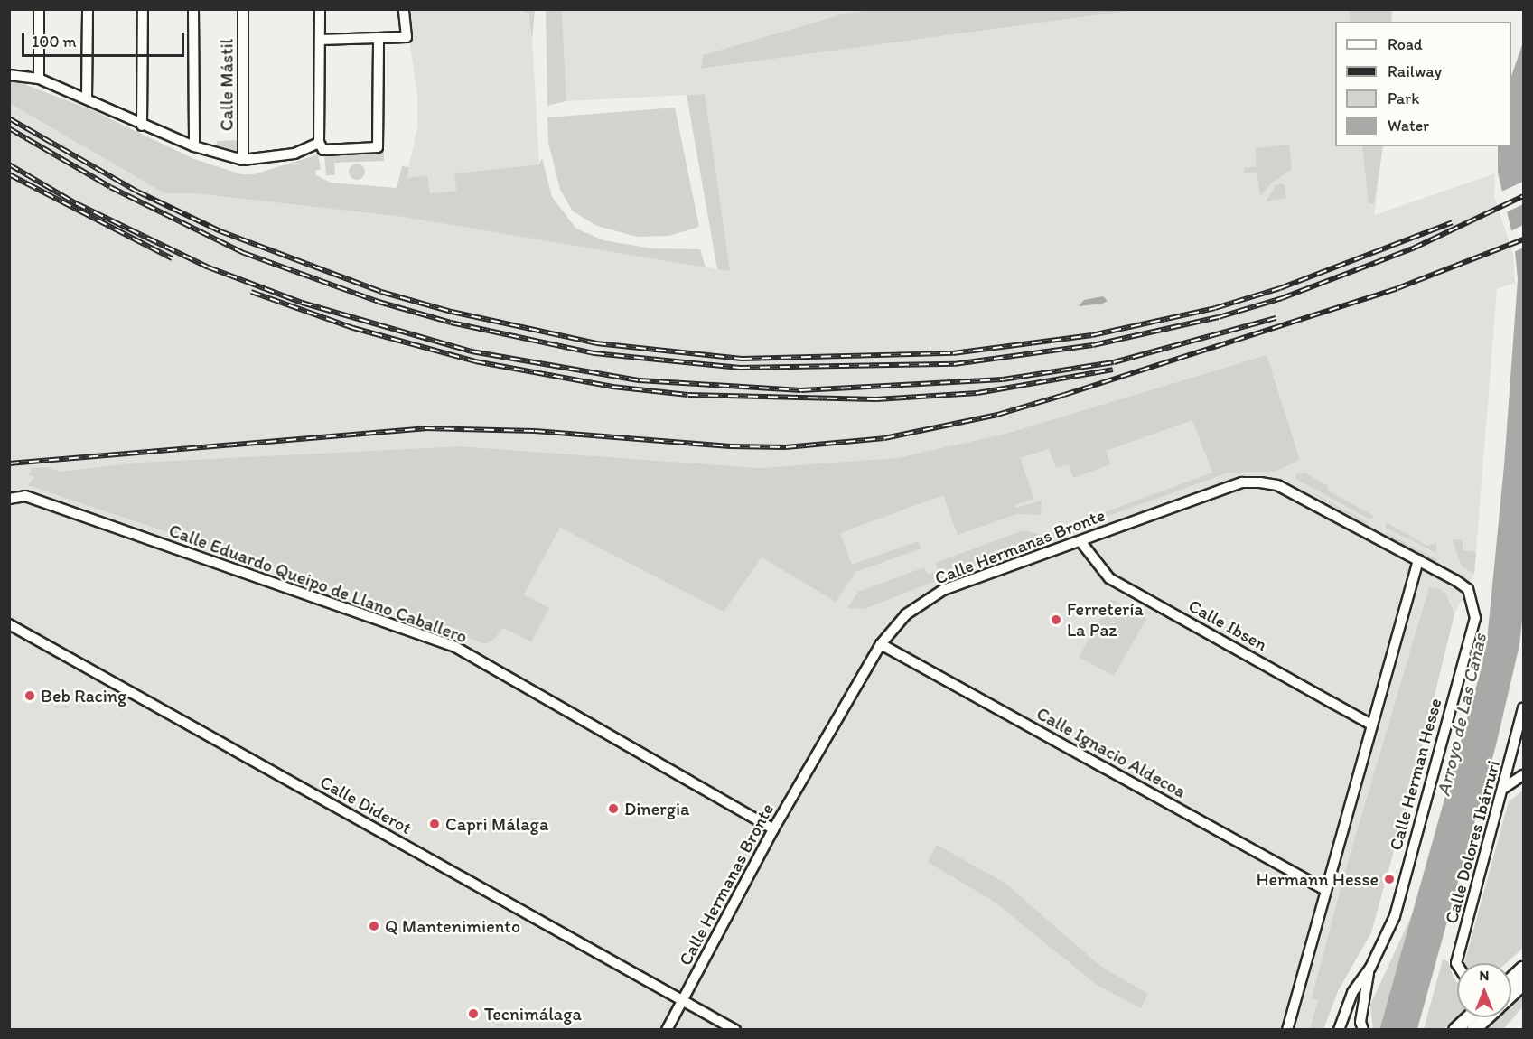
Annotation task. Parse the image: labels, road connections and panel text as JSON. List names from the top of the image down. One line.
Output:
{"streets":{"street":["Calle Mástil","Calle Hermanas Bronte","Calle Eduardo Queipo de Llano Caballero","Calle Ibsen","Calle Ignacio Aldecoa","Calle Herman Hesse","Calle Diderot","Calle Dolores Ibárruri"]},"crossings":[["Calle Hermanas Bronte","Calle Eduardo Queipo de Llano Caballero"],["Calle Hermanas Bronte","Calle Ibsen"],["Calle Hermanas Bronte","Calle Ignacio Aldecoa"],["Calle Hermanas Bronte","Calle Herman Hesse"],["Calle Hermanas Bronte","Calle Diderot"]],"water":["Arroyo de Las Cañas"],"places":["Ferretería La Paz","Beb Racing","Dinergia","Capri Málaga","Hermann Hesse","Q Mantenimiento","Tecnimálaga"],"legend":["Road","Railway","Park","Water"],"scale_bar":"100 m","north":"top"}
